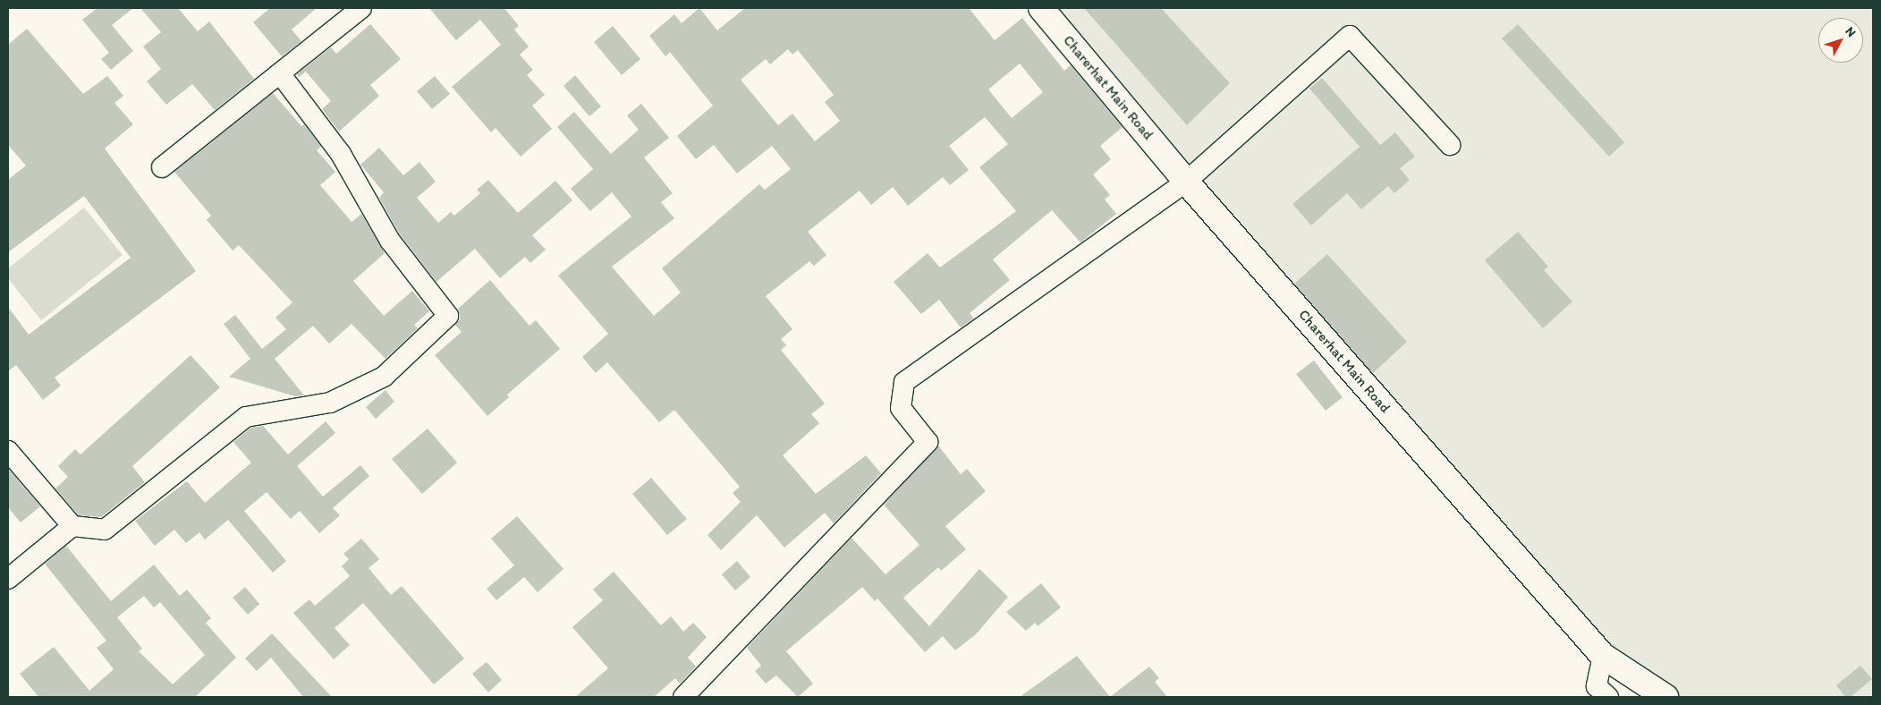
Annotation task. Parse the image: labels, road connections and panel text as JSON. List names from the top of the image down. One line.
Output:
{"streets":{"street":["Charerhat Main Road"]},"north":"top right"}
